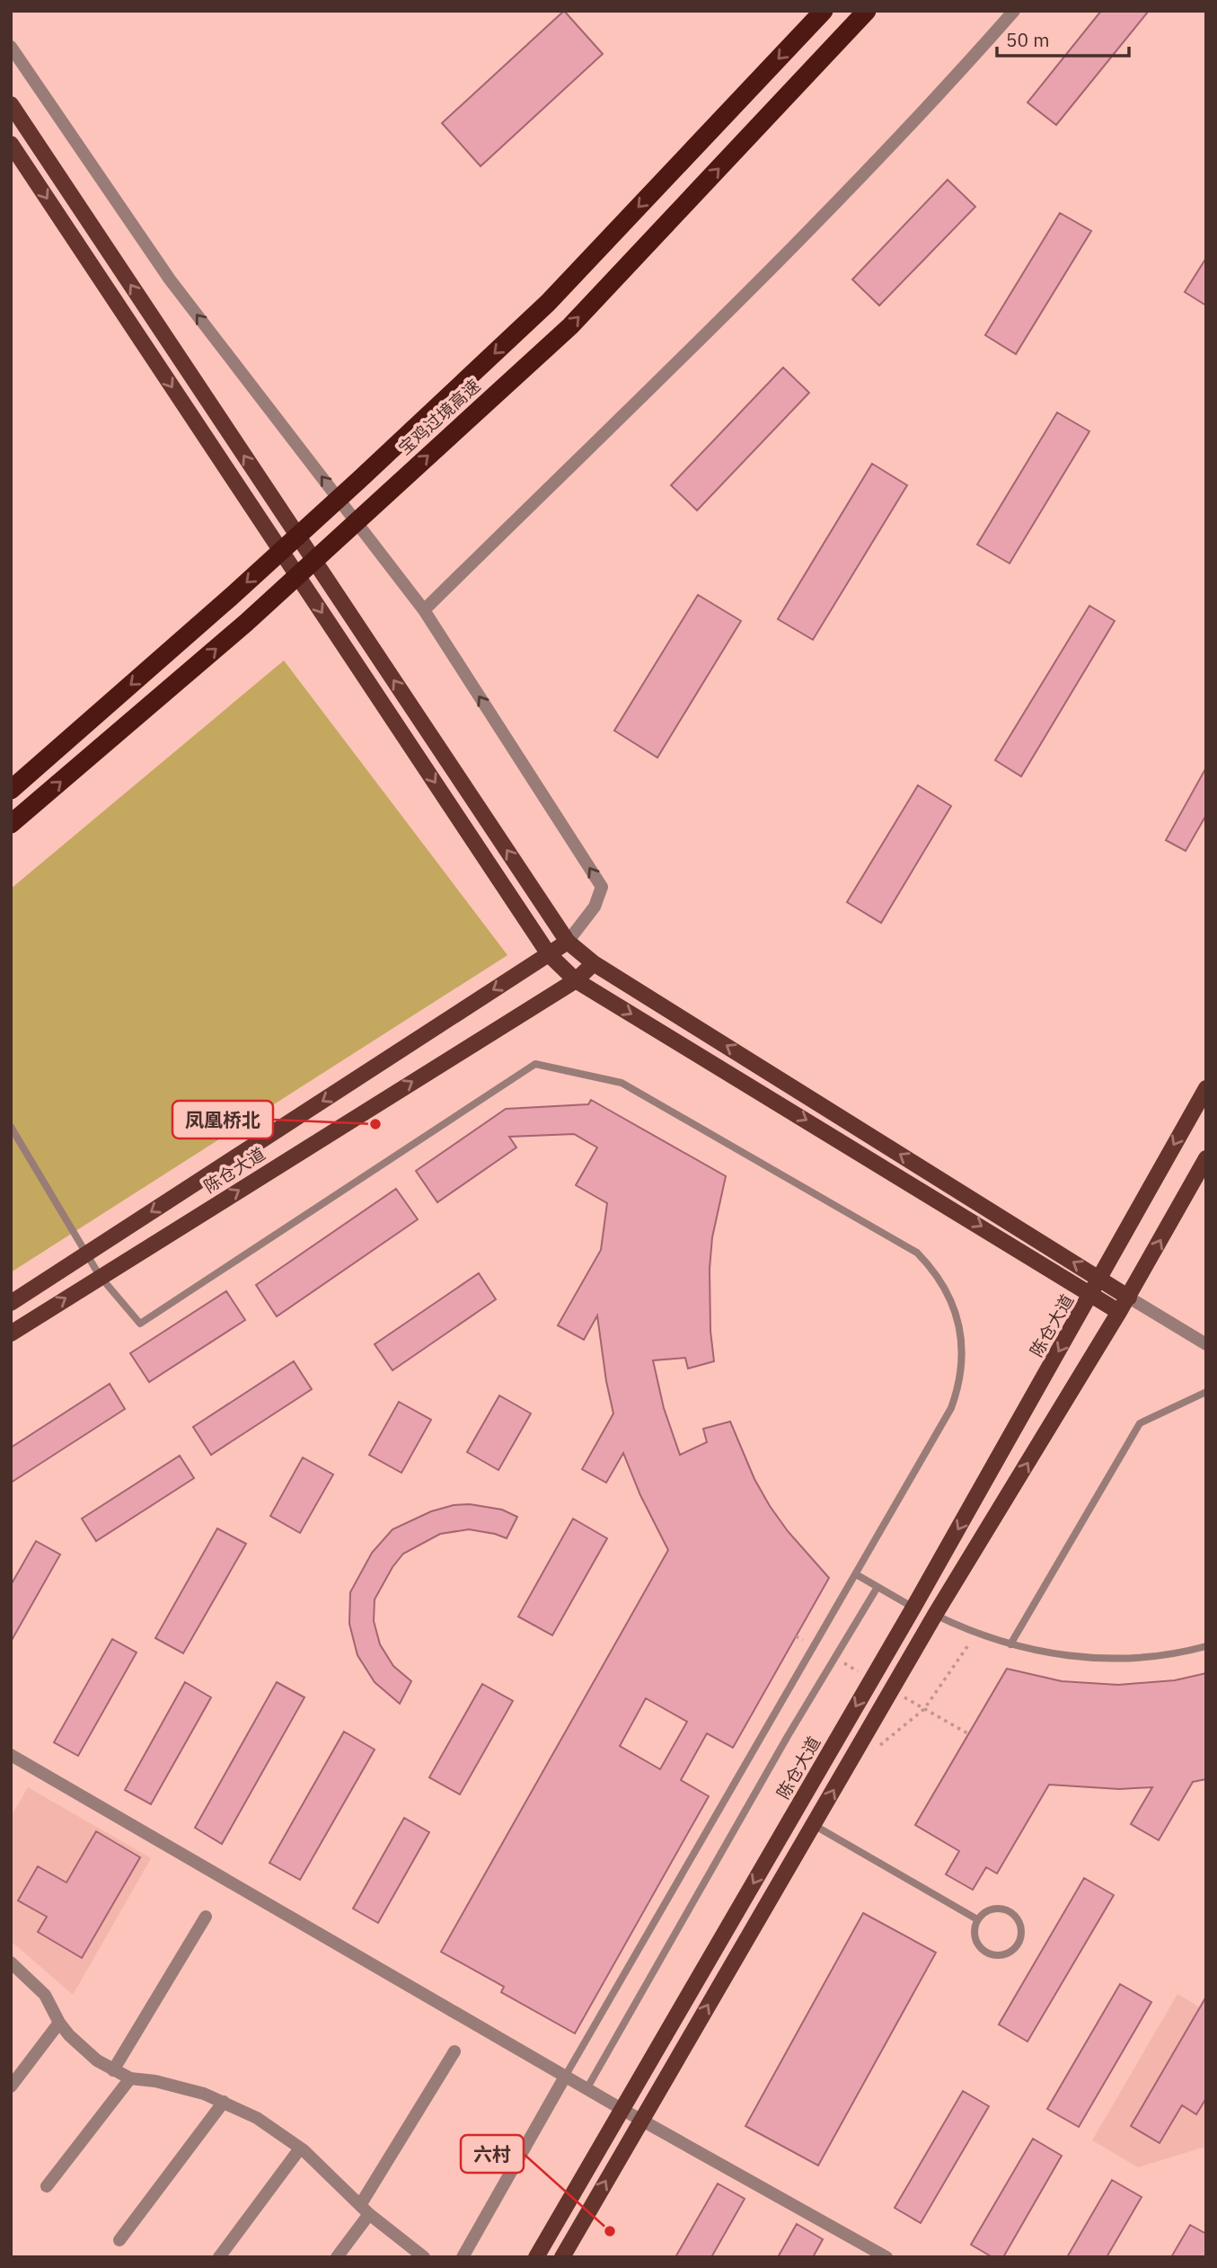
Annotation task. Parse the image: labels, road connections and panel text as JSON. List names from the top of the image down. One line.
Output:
{"streets":{"highway":["宝鸡过境高速"],"main road":["陈仓大道"]},"places":["凤凰桥北","六村"],"scale_bar":"50 m"}
